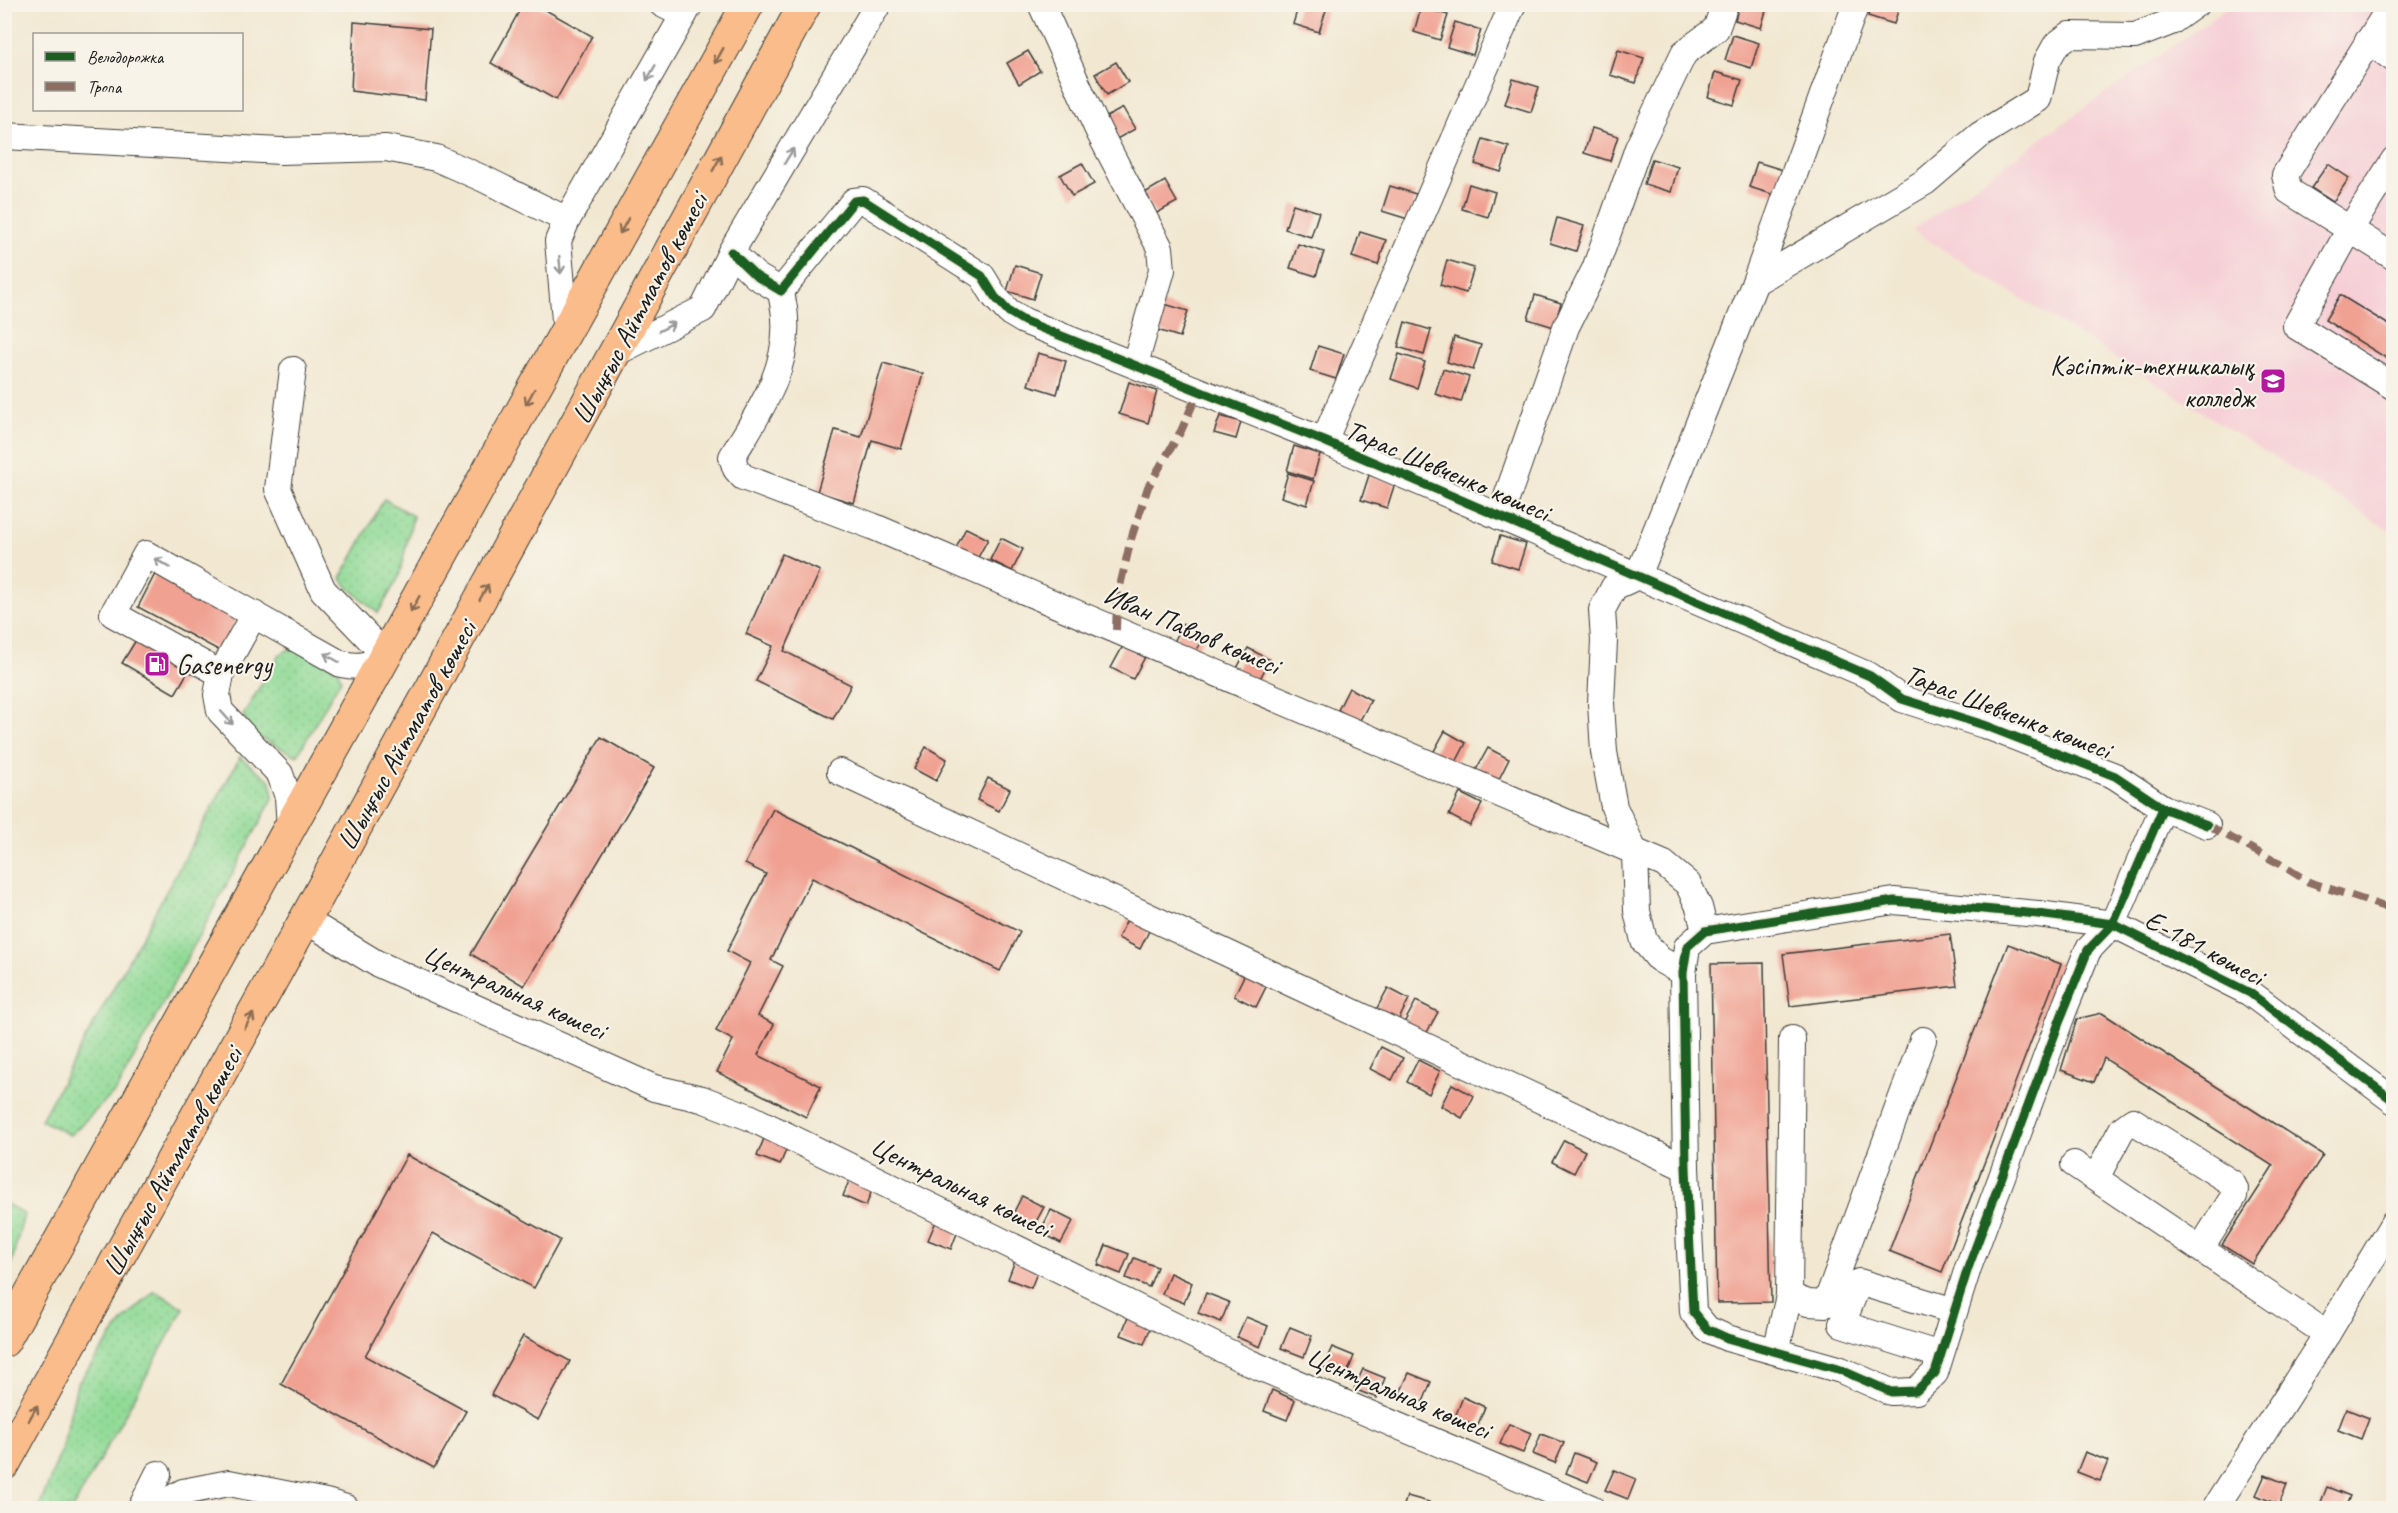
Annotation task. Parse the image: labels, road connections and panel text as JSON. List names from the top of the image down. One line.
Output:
{"streets":{"main road":["Шыңғыс Айтматов көшесі"],"street":["Тарас Шевченко көшесі","Иван Павлов көшесі","Е-181 көшесі","Центральная көшесі"]},"crossings":[["Шыңғыс Айтматов көшесі","Центральная көшесі"],["Тарас Шевченко көшесі","Иван Павлов көшесі"],["Иван Павлов көшесі","Е-181 көшесі"]],"places":{"school or university":["Кәсіптік-техникалық колледж"],"fuel station":["Gasenergy"]},"legend":["Велодорожка","Тропа"]}
